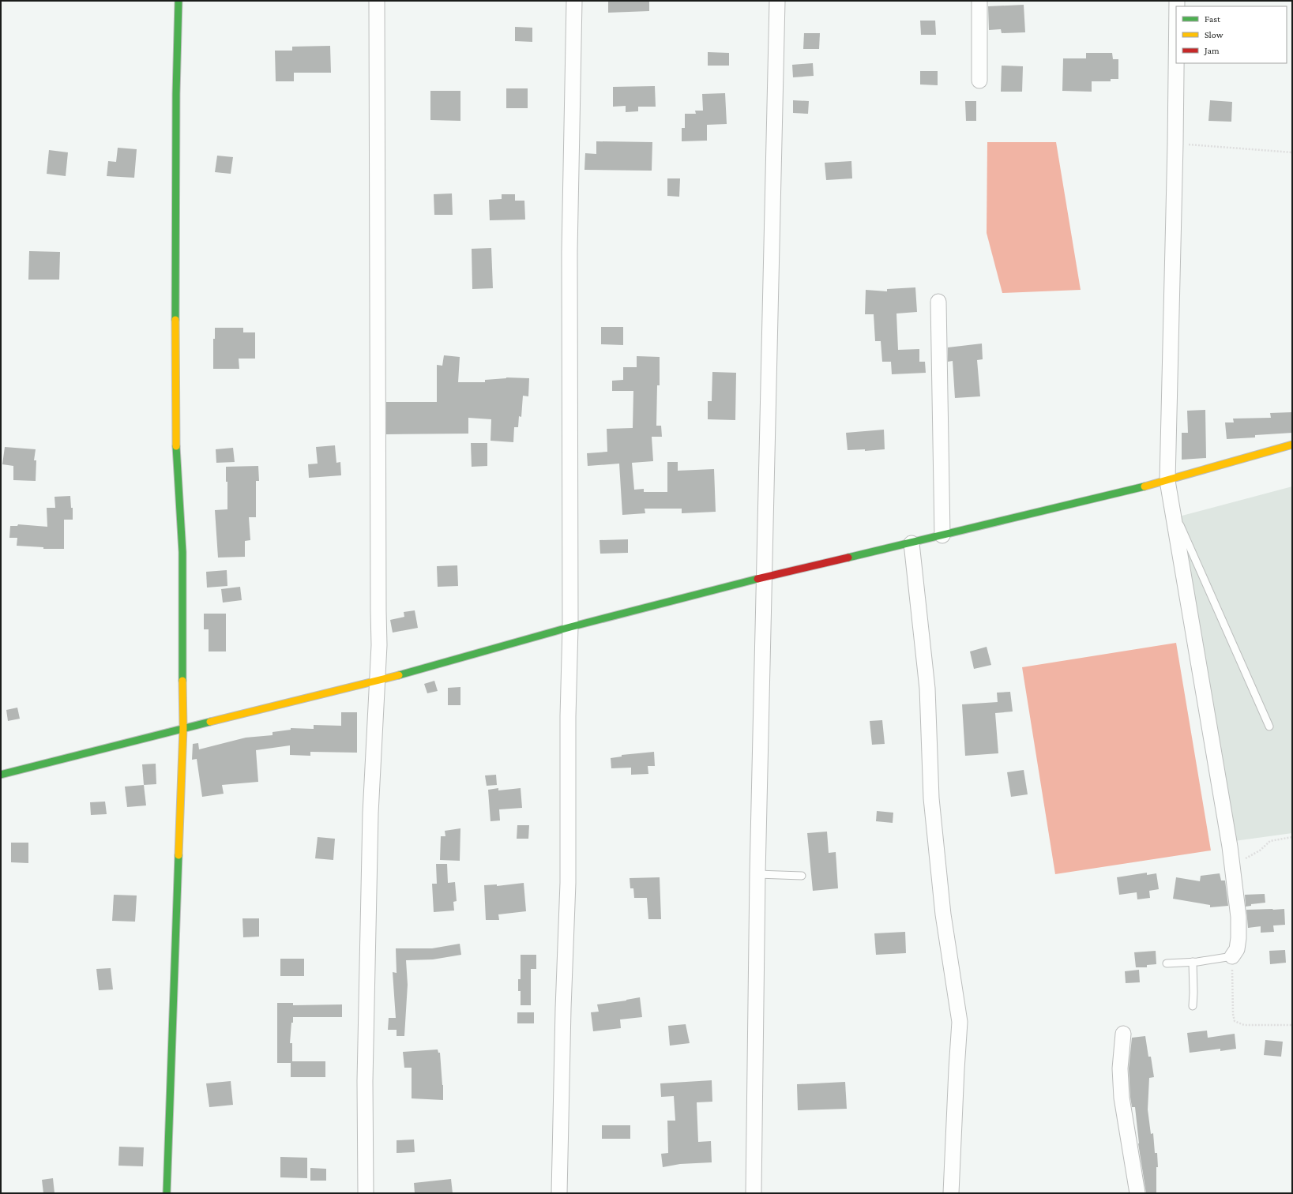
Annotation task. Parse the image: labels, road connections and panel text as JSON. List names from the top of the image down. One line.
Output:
{"legend":["Fast","Slow","Jam"]}
